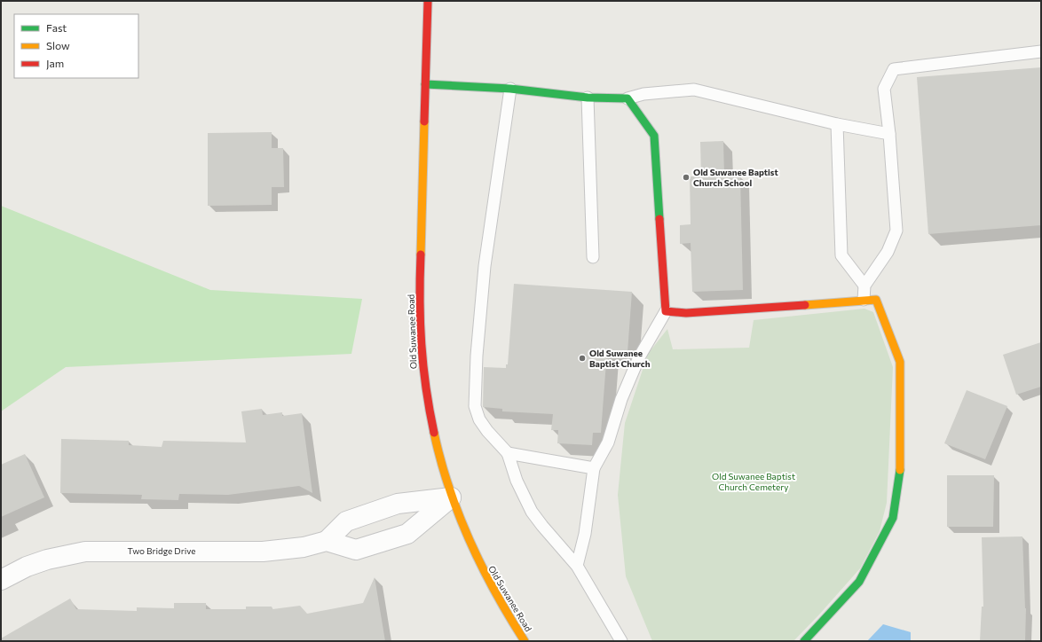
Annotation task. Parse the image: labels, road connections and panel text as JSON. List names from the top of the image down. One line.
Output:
{"streets":{"street":["Old Suwanee Road","Two Bridge Drive"]},"crossings":[["Old Suwanee Road","Two Bridge Drive"]],"parks":["Old Suwanee Baptist Church Cemetery"],"places":["Old Suwanee Baptist Church School","Old Suwanee Baptist Church"],"legend":["Fast","Slow","Jam"]}
